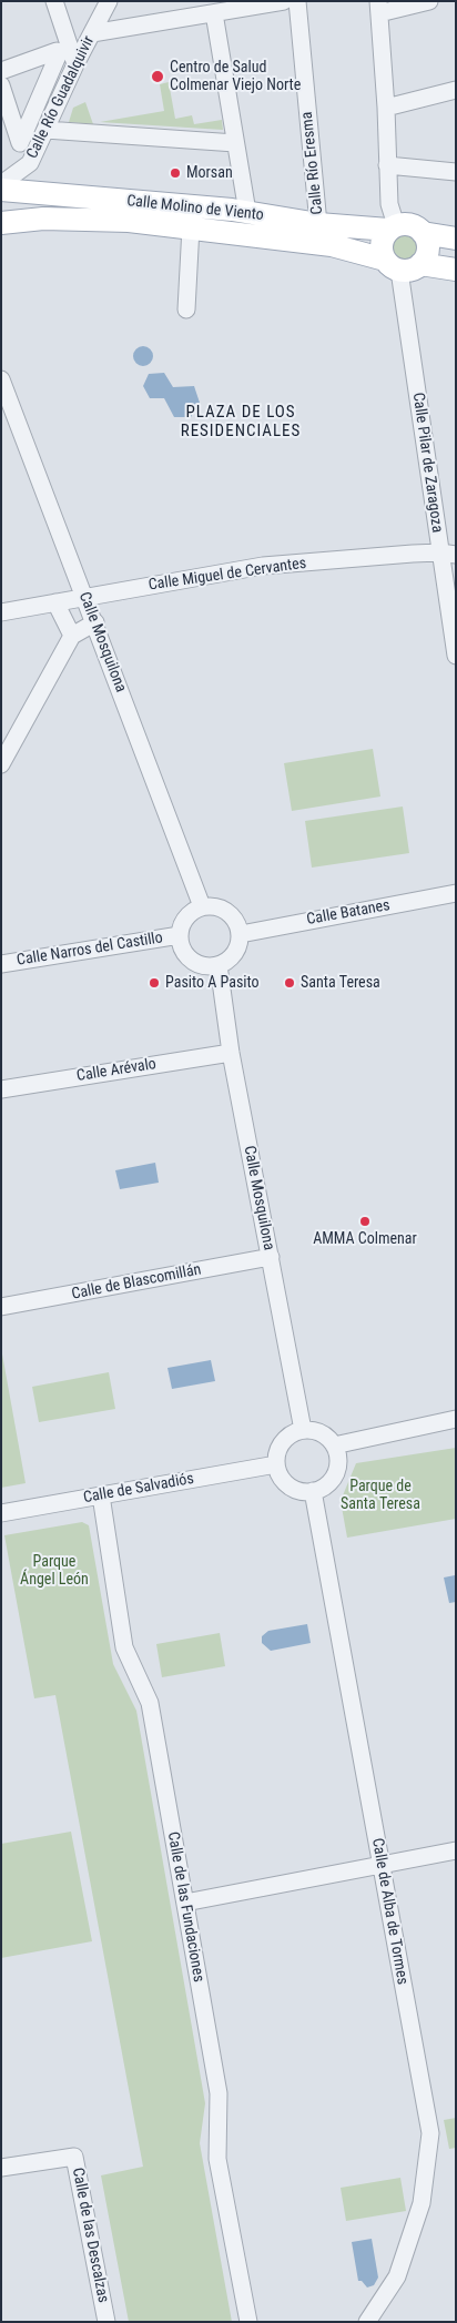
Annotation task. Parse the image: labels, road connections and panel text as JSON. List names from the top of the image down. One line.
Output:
{"streets":{"main road":["Calle Molino de Viento"],"street":["Calle Río Guadalquivir","Calle Río Eresma","Calle Pilar de Zaragoza","Calle Miguel de Cervantes","Calle Mosquilona","Calle Batanes","Calle Narros del Castillo","Calle Arévalo","Calle de Blascomillán","Calle de Salvadiós","Calle de las Fundaciones","Calle de Alba de Tormes","Calle de las Descalzas"]},"crossings":[["Calle Río Eresma","Calle Molino de Viento"],["Calle Molino de Viento","Calle Pilar de Zaragoza"],["Calle Pilar de Zaragoza","Calle Miguel de Cervantes"],["Calle Miguel de Cervantes","Calle Mosquilona"],["Calle Mosquilona","Calle Batanes"],["Calle Mosquilona","Calle Narros del Castillo"],["Calle Mosquilona","Calle Arévalo"],["Calle Mosquilona","Calle de Blascomillán"],["Calle Mosquilona","Calle de Salvadiós"],["Calle Mosquilona","Calle de Alba de Tormes"],["Calle Batanes","Calle Narros del Castillo"],["Calle de Salvadiós","Calle de las Fundaciones"],["Calle de Salvadiós","Calle de Alba de Tormes"]],"districts":["PLAZA DE LOS RESIDENCIALES"],"parks":["Parque de Santa Teresa","Parque Ángel León"],"places":["Centro de Salud Colmenar Viejo Norte","Morsan","Pasito A Pasito","Santa Teresa","AMMA Colmenar"]}
